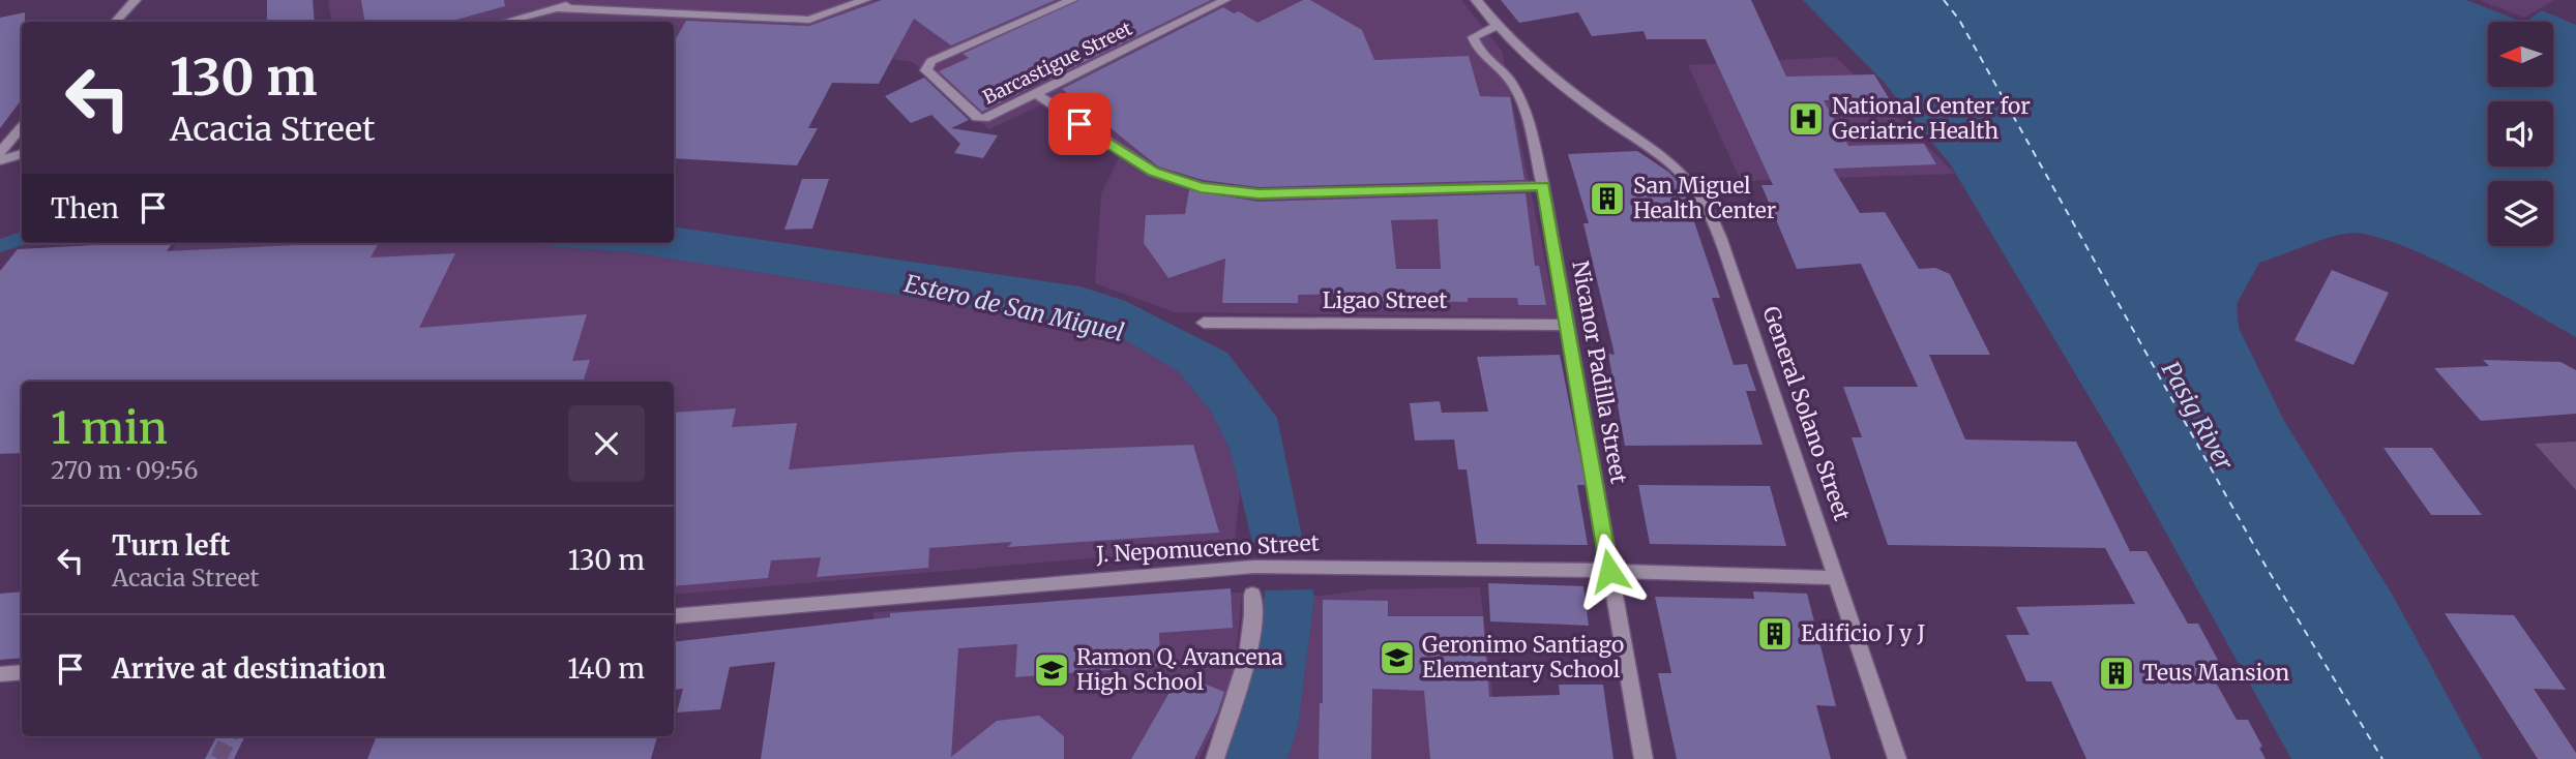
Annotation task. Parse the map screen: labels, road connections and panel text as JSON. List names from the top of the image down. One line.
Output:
{"streets":{"street":["Barcastigue Street","Ligao Street","Nicanor Padilla Street","General Solano Street","J. Nepomuceno Street"]},"crossings":[["Ligao Street","Nicanor Padilla Street"],["Nicanor Padilla Street","General Solano Street"],["Nicanor Padilla Street","J. Nepomuceno Street"],["General Solano Street","J. Nepomuceno Street"]],"water":["Estero de San Miguel","Pasig River"],"places":{"hospital":["National Center for Geriatric Health"],"building":["San Miguel Health Center","Edificio J y J","Teus Mansion"],"school or university":["Geronimo Santiago Elementary School","Ramon Q. Avancena High School"]},"north":"left","page":{"turn":["130 m","Acacia Street"],"then":"Then","heading":["1 min","270 m · 09:56"],"list":[{"name":"Turn left","note":"Acacia Street","value":"130 m"},{"name":"Arrive at destination","value":"140 m"}]}}
